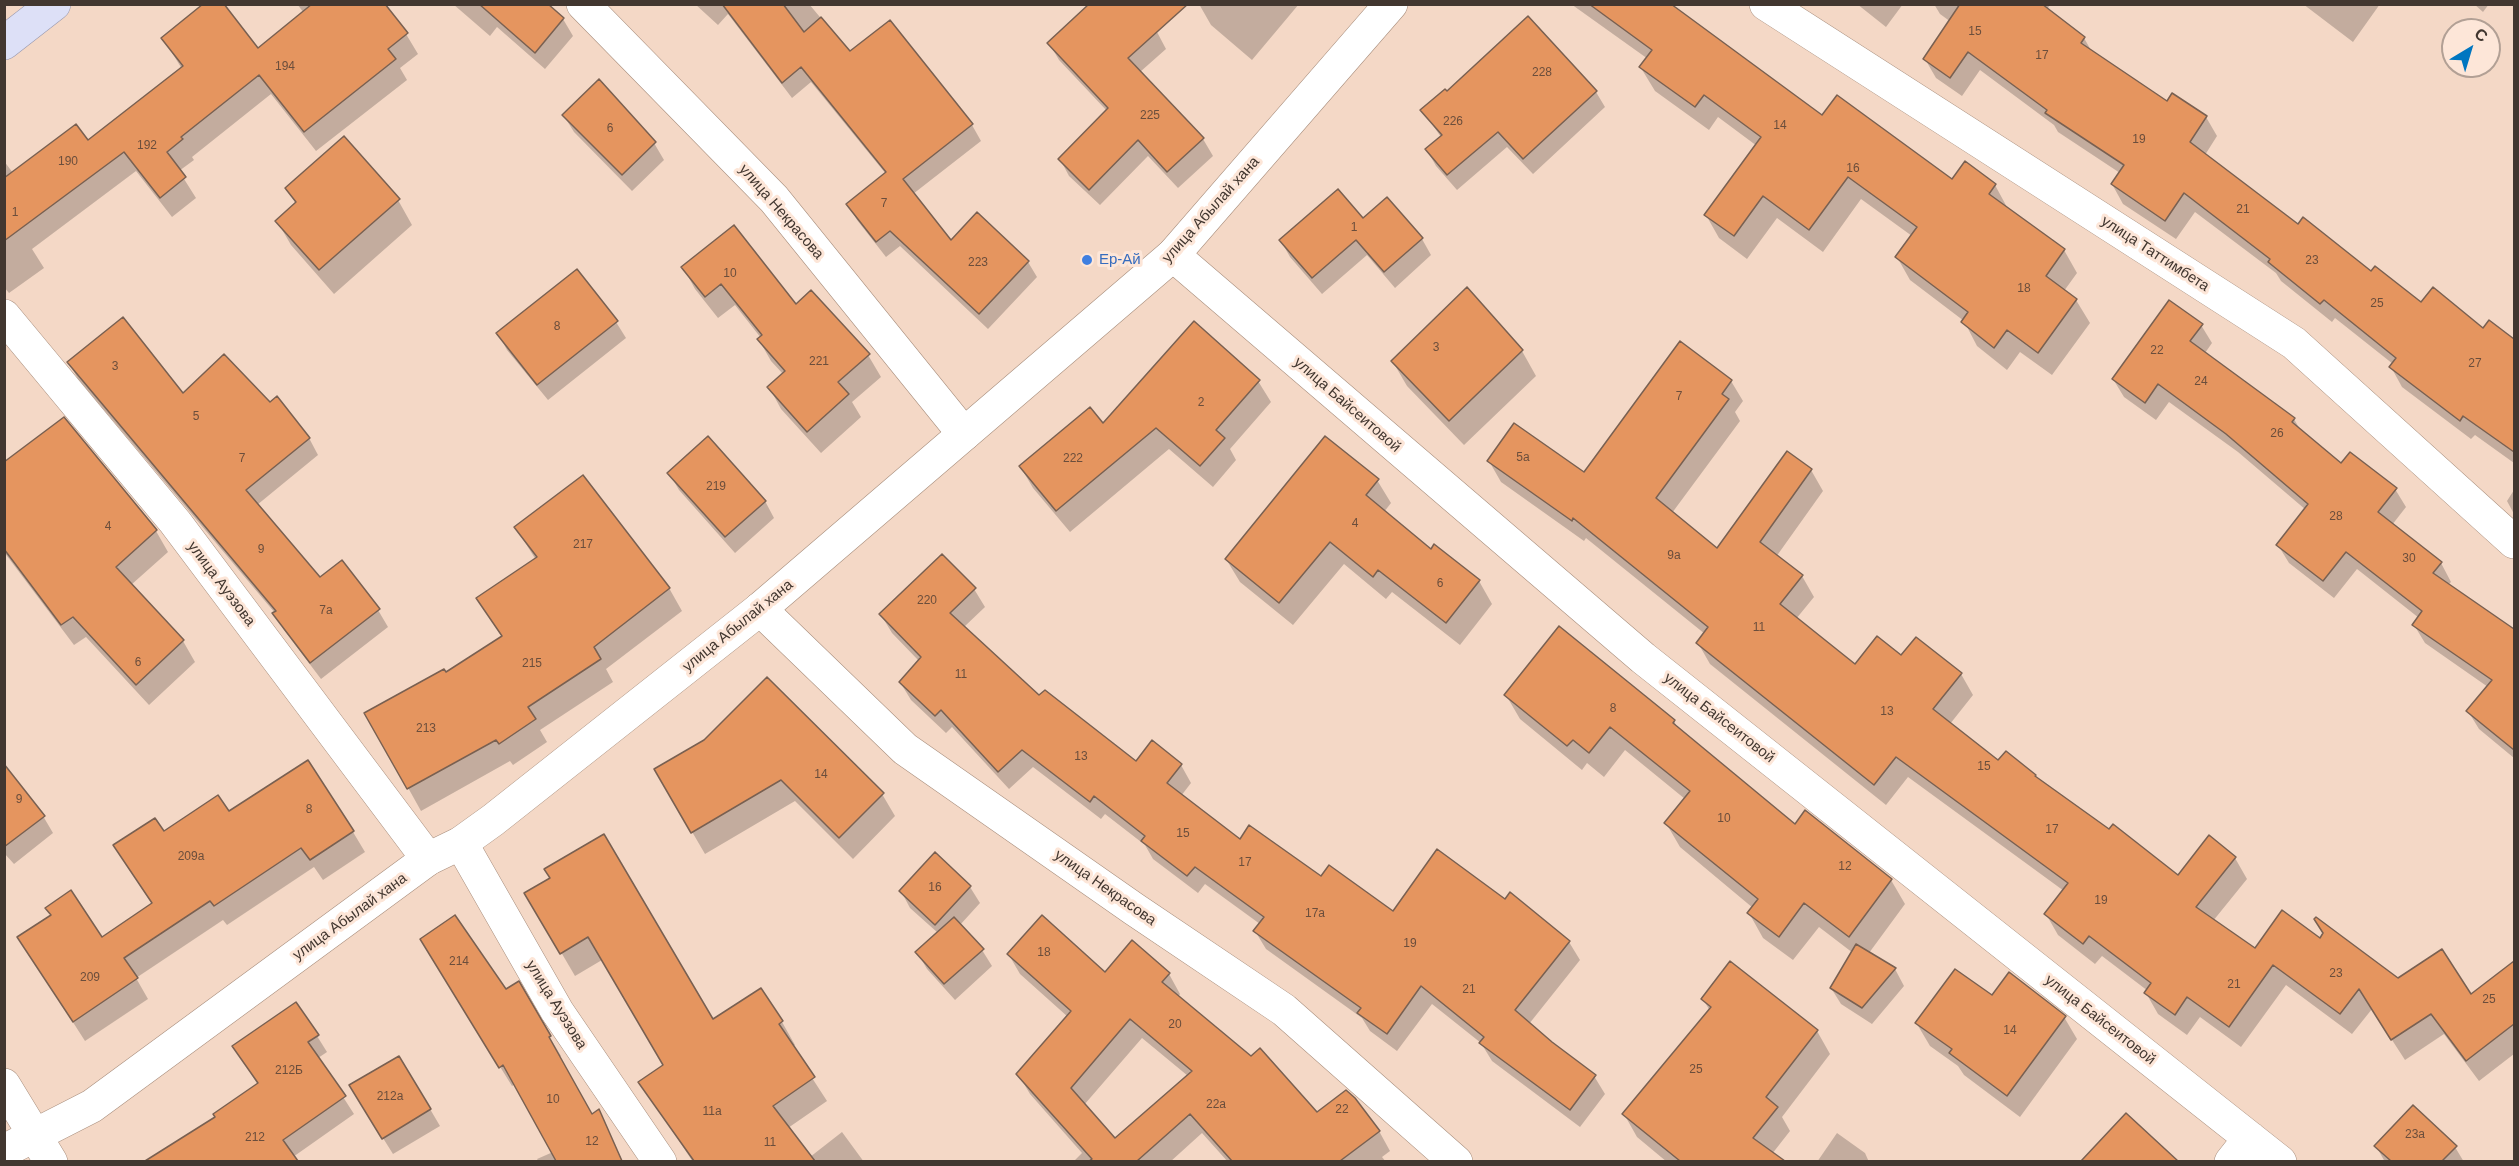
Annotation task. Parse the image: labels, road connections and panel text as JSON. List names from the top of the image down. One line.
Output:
{"streets":{"street":["улица Абылай хана","улица Некрасова","улица Таттимбета","улица Байсеитовой","улица Ауэзова"]},"crossings":[["улица Абылай хана","улица Некрасова"],["улица Абылай хана","улица Байсеитовой"],["улица Абылай хана","улица Ауэзова"]],"places":["Ер-Ай"],"house_numbers":["15","17","194","228","225","226","14","6","19","192","190","16","7","21","1","1","23","223","10","18","25","8","3","22","221","27","3","24","7","2","5","26","5а","7","222","219","28","4","4","217","9","9а","30","6","220","7а","11","6","215","11","8","13","213","13","15","14","9","8","10","17","15","209а","17","12","16","19","17а","19","18","214","23","209","21","21","25","20","14","25","212Б","212а","10","22а","22","11а","23а","212","12","11"],"north":"top right"}
